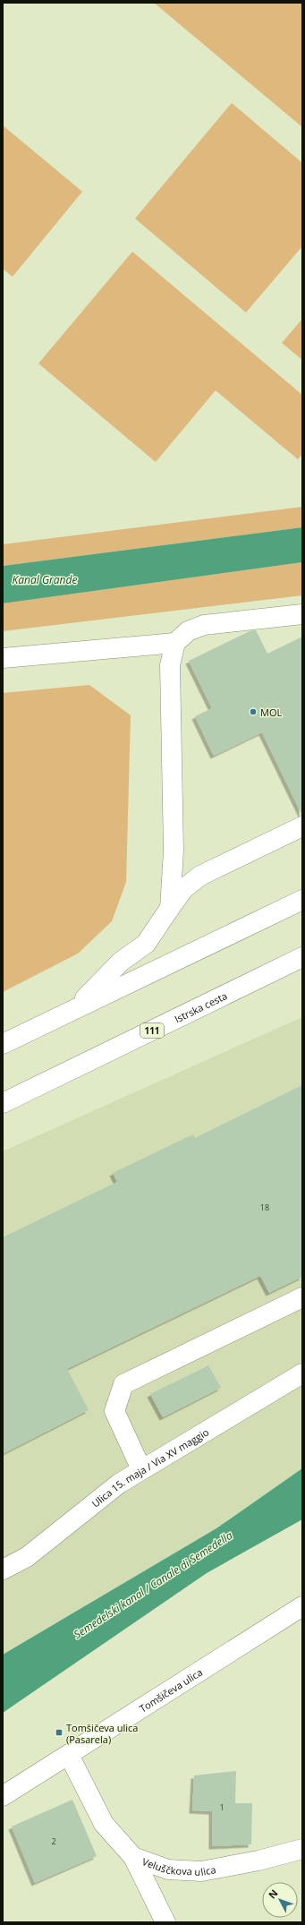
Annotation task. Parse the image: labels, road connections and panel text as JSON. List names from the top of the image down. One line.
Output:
{"streets":{"main road":["Istrska cesta","111","Ulica 15. maja / Via XV maggio","Tomšičeva ulica","Veluščkova ulica"]},"crossings":[["Tomšičeva ulica","Veluščkova ulica"]],"water":["Kanal Grande","Semedelski kanal / Canale di Semedella"],"places":{"other":["MOL"],"transit":["Tomšičeva ulica (Pasarela)"]},"house_numbers":["18","1","2"],"north":"top left"}
